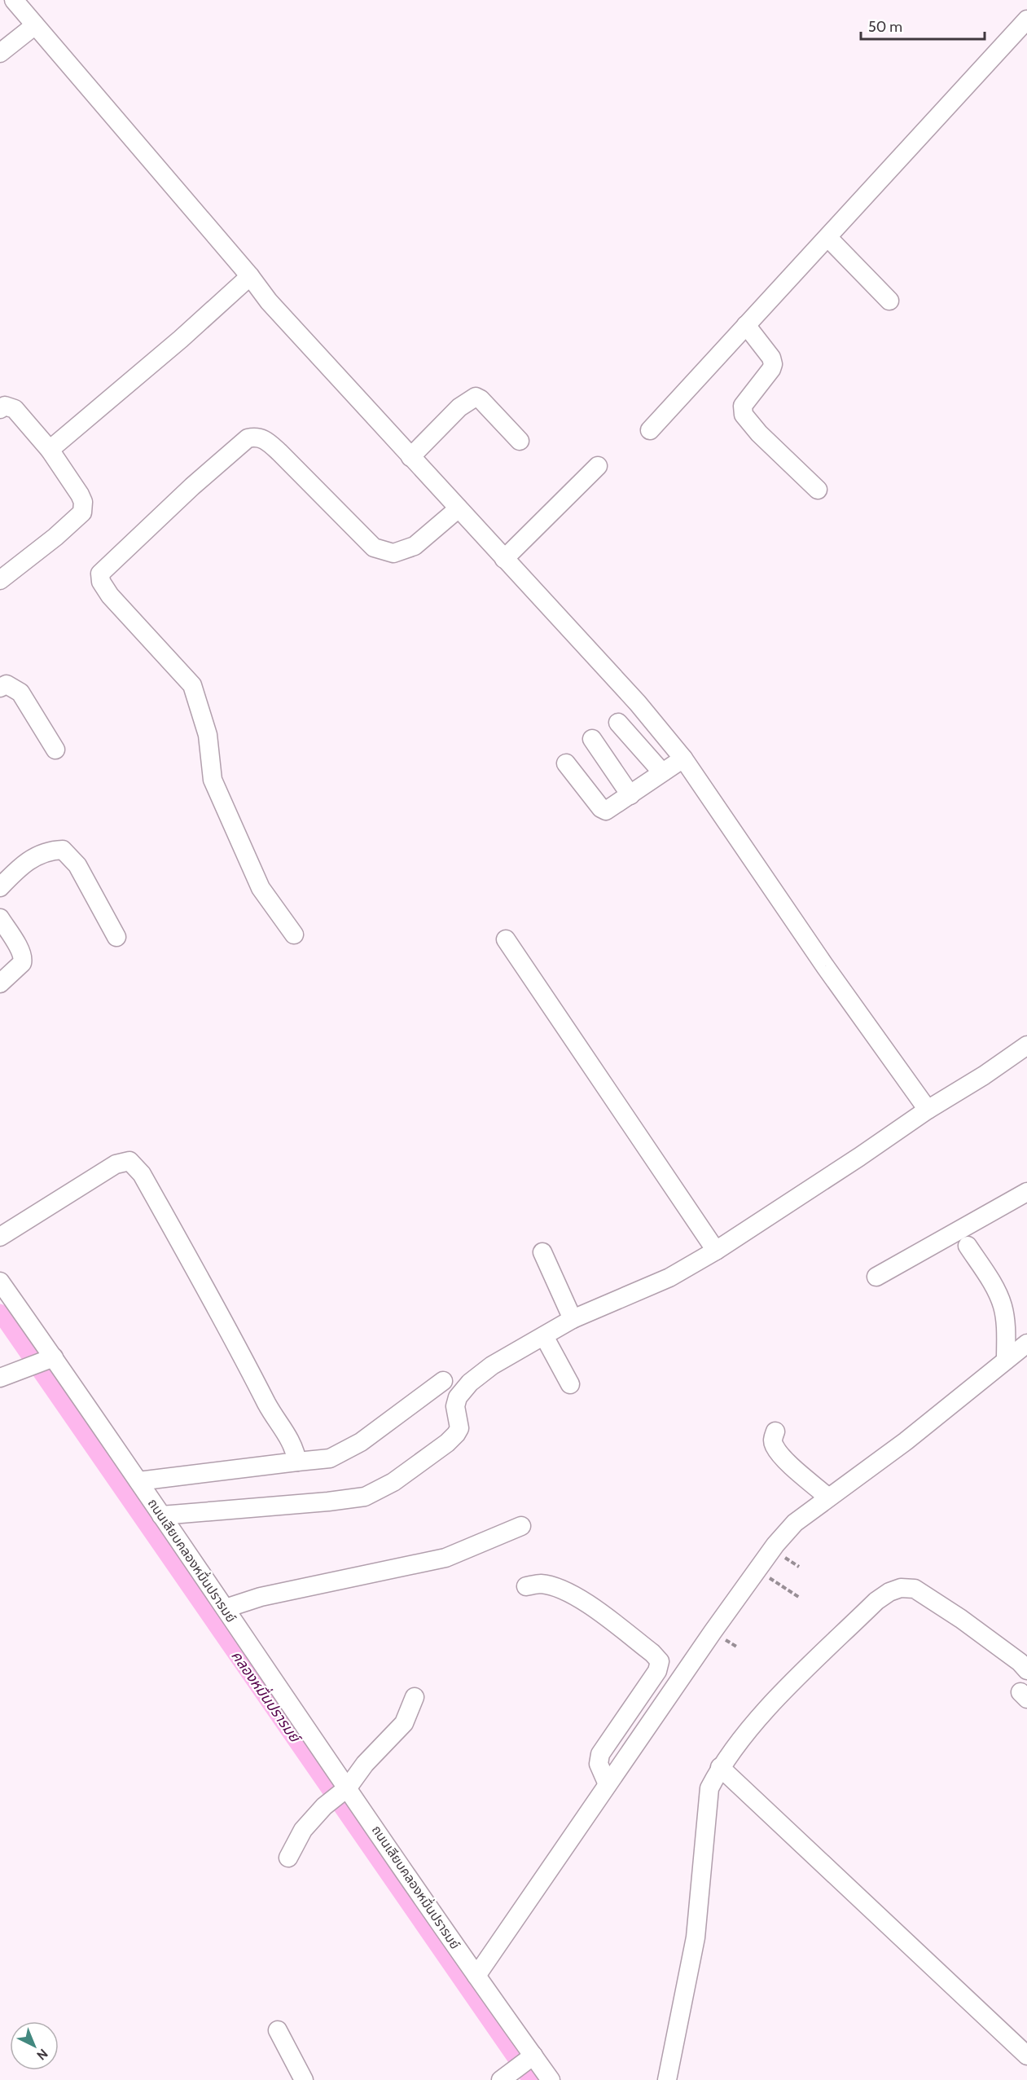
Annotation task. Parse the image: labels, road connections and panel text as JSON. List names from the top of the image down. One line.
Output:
{"streets":{"street":["ถนนเลียบคลองหมื่นปรารมย์"]},"water":["คลองหมื่นปรารมย์"],"scale_bar":"50 m","north":"bottom right"}
